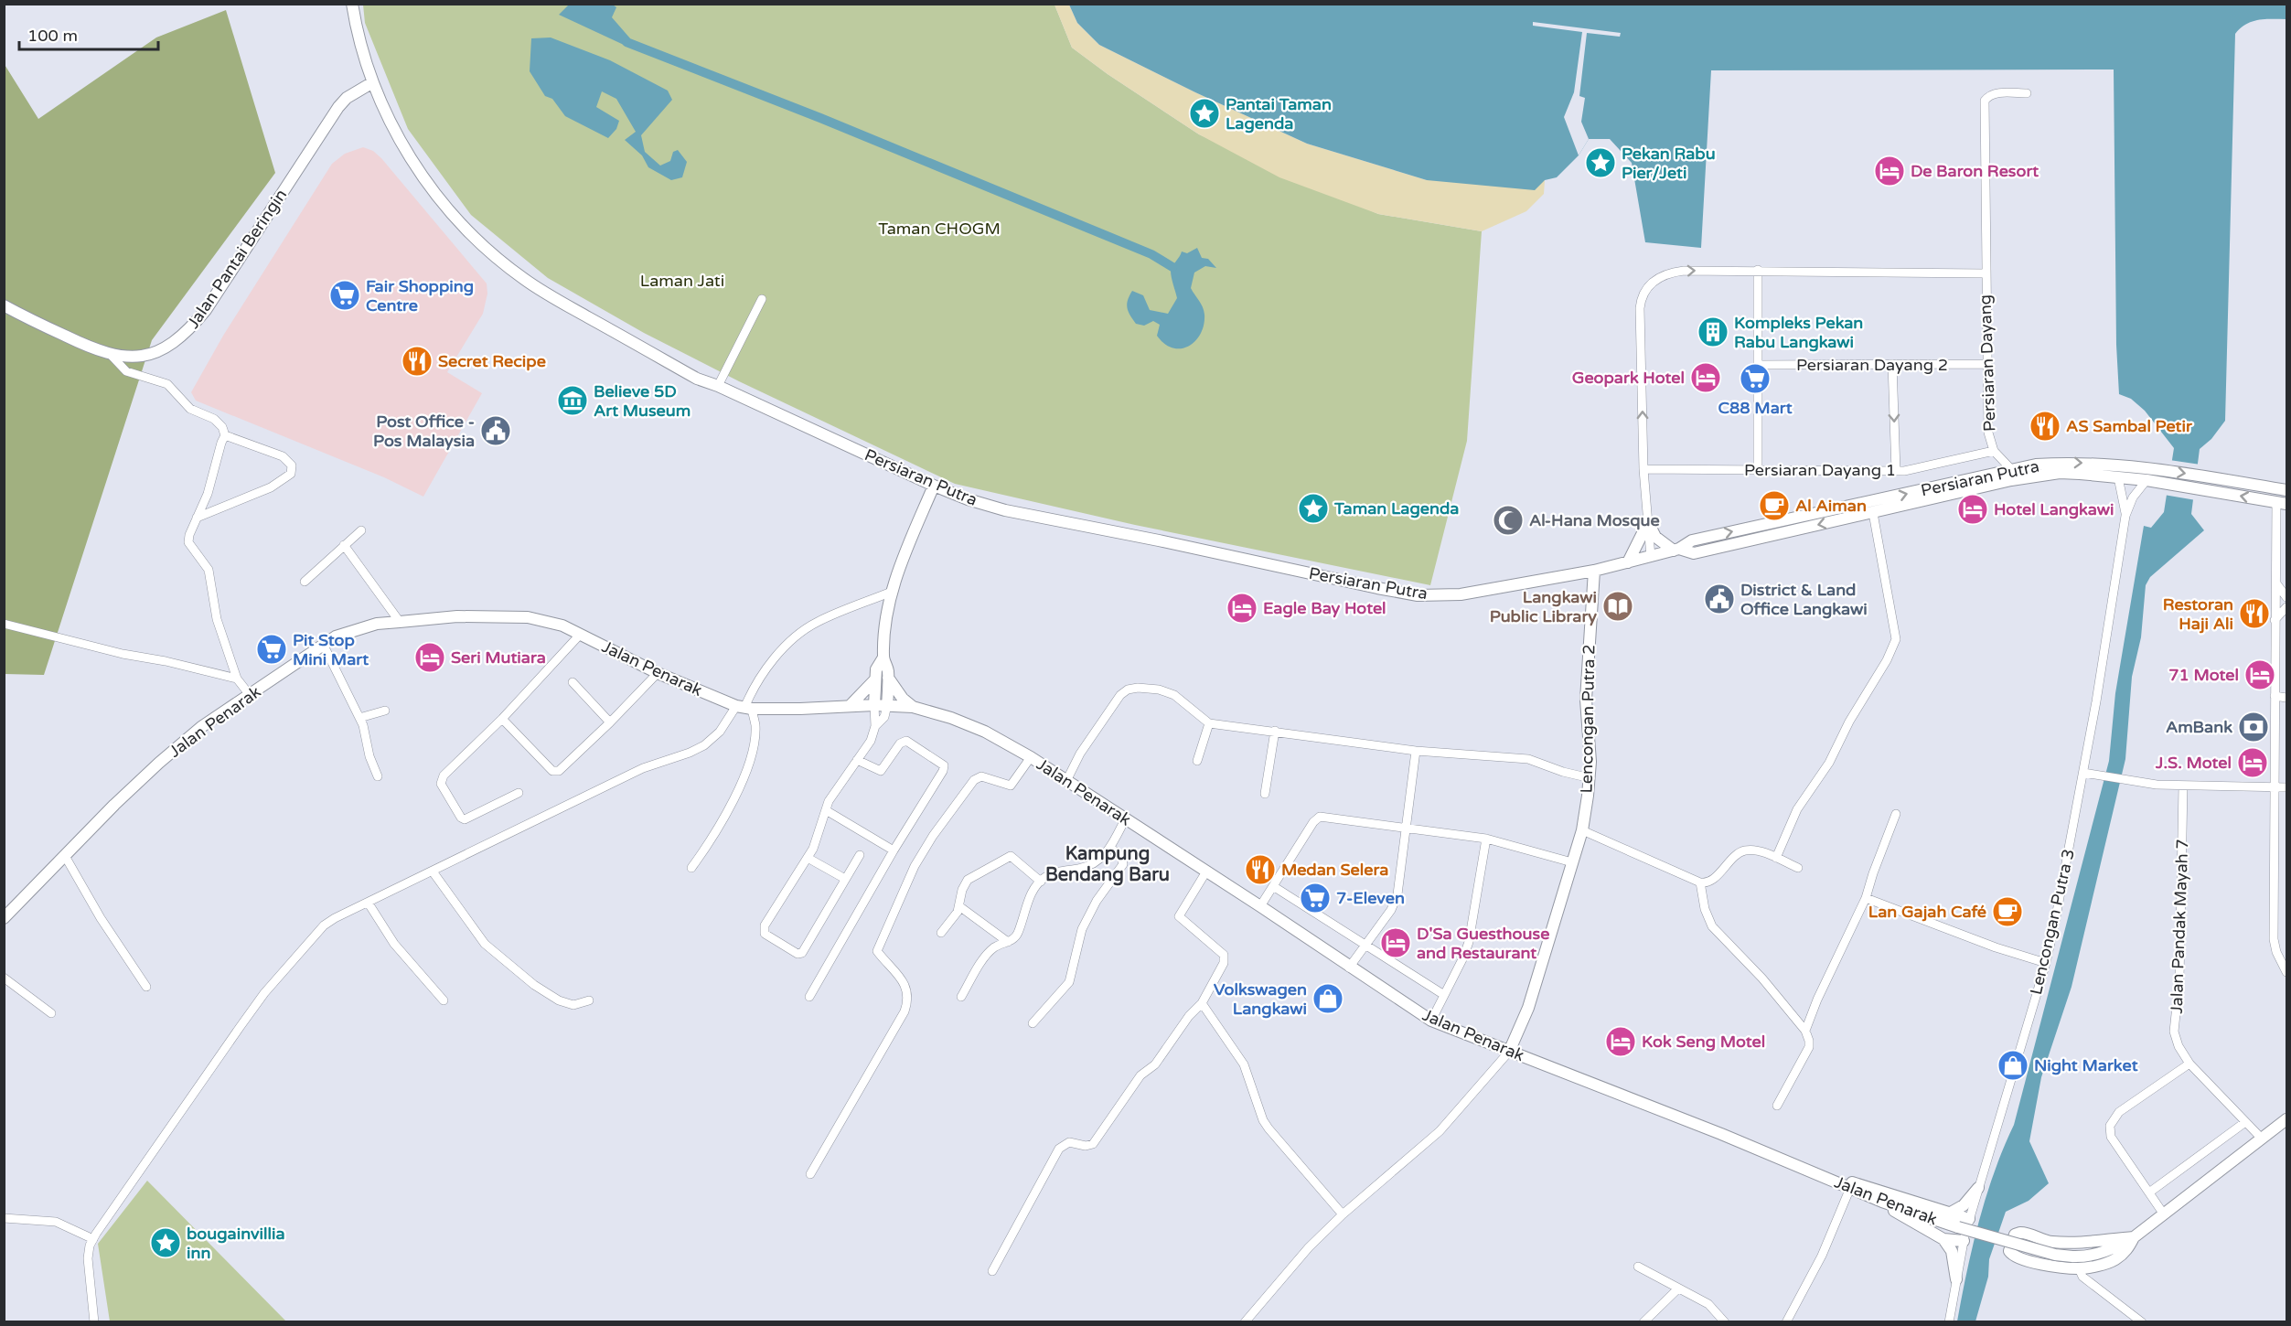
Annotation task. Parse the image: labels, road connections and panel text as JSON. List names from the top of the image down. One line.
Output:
{"streets":{"main road":["Jalan Pantai Beringin","Persiaran Putra","Jalan Penarak","Lencongan Putra 2"],"street":["Persiaran Dayang","Persiaran Dayang 2","Persiaran Dayang 1","Lencongan Putra 3","Jalan Pandak Mayah 7"]},"crossings":[["Jalan Pantai Beringin","Persiaran Putra"],["Persiaran Dayang","Persiaran Dayang 2"],["Persiaran Dayang","Persiaran Dayang 1"],["Persiaran Putra","Lencongan Putra 2"],["Jalan Penarak","Lencongan Putra 2"],["Jalan Penarak","Jalan Pandak Mayah 7"]],"districts":["Kampung Bendang Baru"],"parks":["Taman CHOGM","Laman Jati"],"places":{"place":["Pantai Taman Lagenda","Pekan Rabu Pier/Jeti","Taman Lagenda","bougainvillia inn"],"hotel":["De Baron Resort","Geopark Hotel","Hotel Langkawi","Eagle Bay Hotel","Seri Mutiara","71 Motel","J.S. Motel","D'Sa Guesthouse and Restaurant","Kok Seng Motel"],"supermarket":["Fair Shopping Centre","C88 Mart","Pit Stop Mini Mart","7-Eleven"],"building":["Kompleks Pekan Rabu Langkawi"],"restaurant":["Secret Recipe","AS Sambal Petir","Restoran Haji Ali","Medan Selera"],"museum":["Believe 5D Art Museum"],"public building":["Post Office - Pos Malaysia","District & Land Office Langkawi"],"cafe":["Al Aiman","Lan Gajah Café"],"mosque":["Al-Hana Mosque"],"library":["Langkawi Public Library"],"bank":["AmBank"],"shop":["Volkswagen Langkawi","Night Market"]},"scale_bar":"100 m"}
